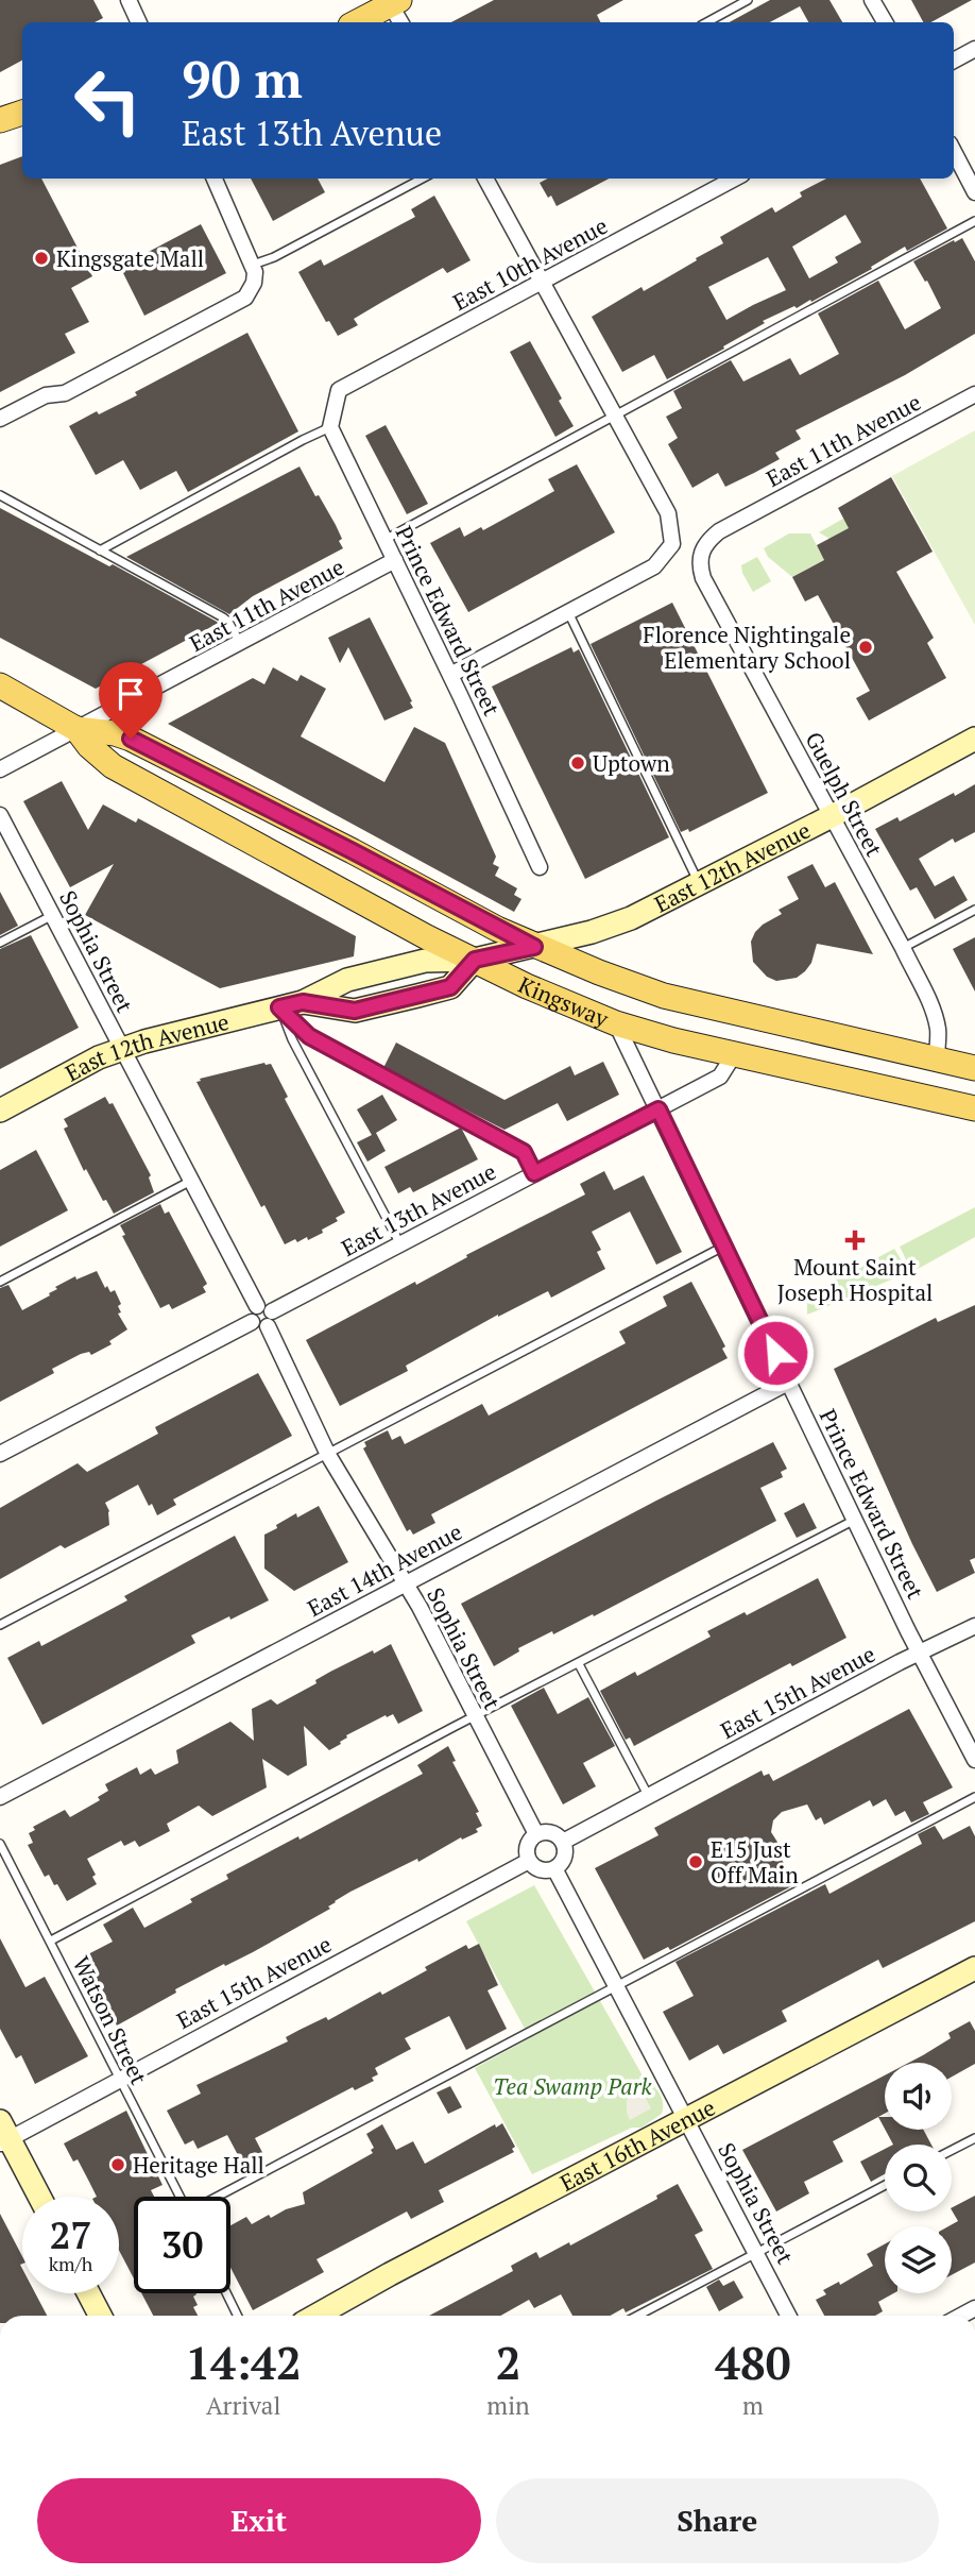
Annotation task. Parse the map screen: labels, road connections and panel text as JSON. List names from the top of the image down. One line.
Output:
{"streets":{"main road":["Kingsway"],"street":["East 10th Avenue","East 11th Avenue","Prince Edward Street","Guelph Street","East 12th Avenue","Sophia Street","East 13th Avenue","East 14th Avenue","East 15th Avenue","East 16th Avenue"],"lane":["Watson Street"]},"crossings":[["East 10th Avenue","Prince Edward Street"],["East 11th Avenue","Prince Edward Street"],["East 11th Avenue","Guelph Street"],["East 11th Avenue","Kingsway"],["Prince Edward Street","Kingsway"],["Prince Edward Street","East 13th Avenue"],["Prince Edward Street","East 14th Avenue"],["Prince Edward Street","East 15th Avenue"],["Guelph Street","East 12th Avenue"],["Guelph Street","Kingsway"],["East 12th Avenue","Sophia Street"],["East 12th Avenue","Kingsway"],["Sophia Street","East 13th Avenue"],["Sophia Street","East 14th Avenue"],["Sophia Street","East 15th Avenue"],["Sophia Street","East 16th Avenue"],["Kingsway","East 13th Avenue"],["East 15th Avenue","Watson Street"]],"parks":["Tea Swamp Park"],"places":{"other":["Kingsgate Mall","Florence Nightingale Elementary School","Uptown","E15 Just Off Main","Heritage Hall"],"health":["Mount Saint Joseph Hospital"]},"page":{"turn":["90 m","East 13th Avenue"],"speed":"27 km/h","limit":"30","eta":["14:42","Arrival","2","min","480","m"],"buttons":["Exit","Share"]}}
